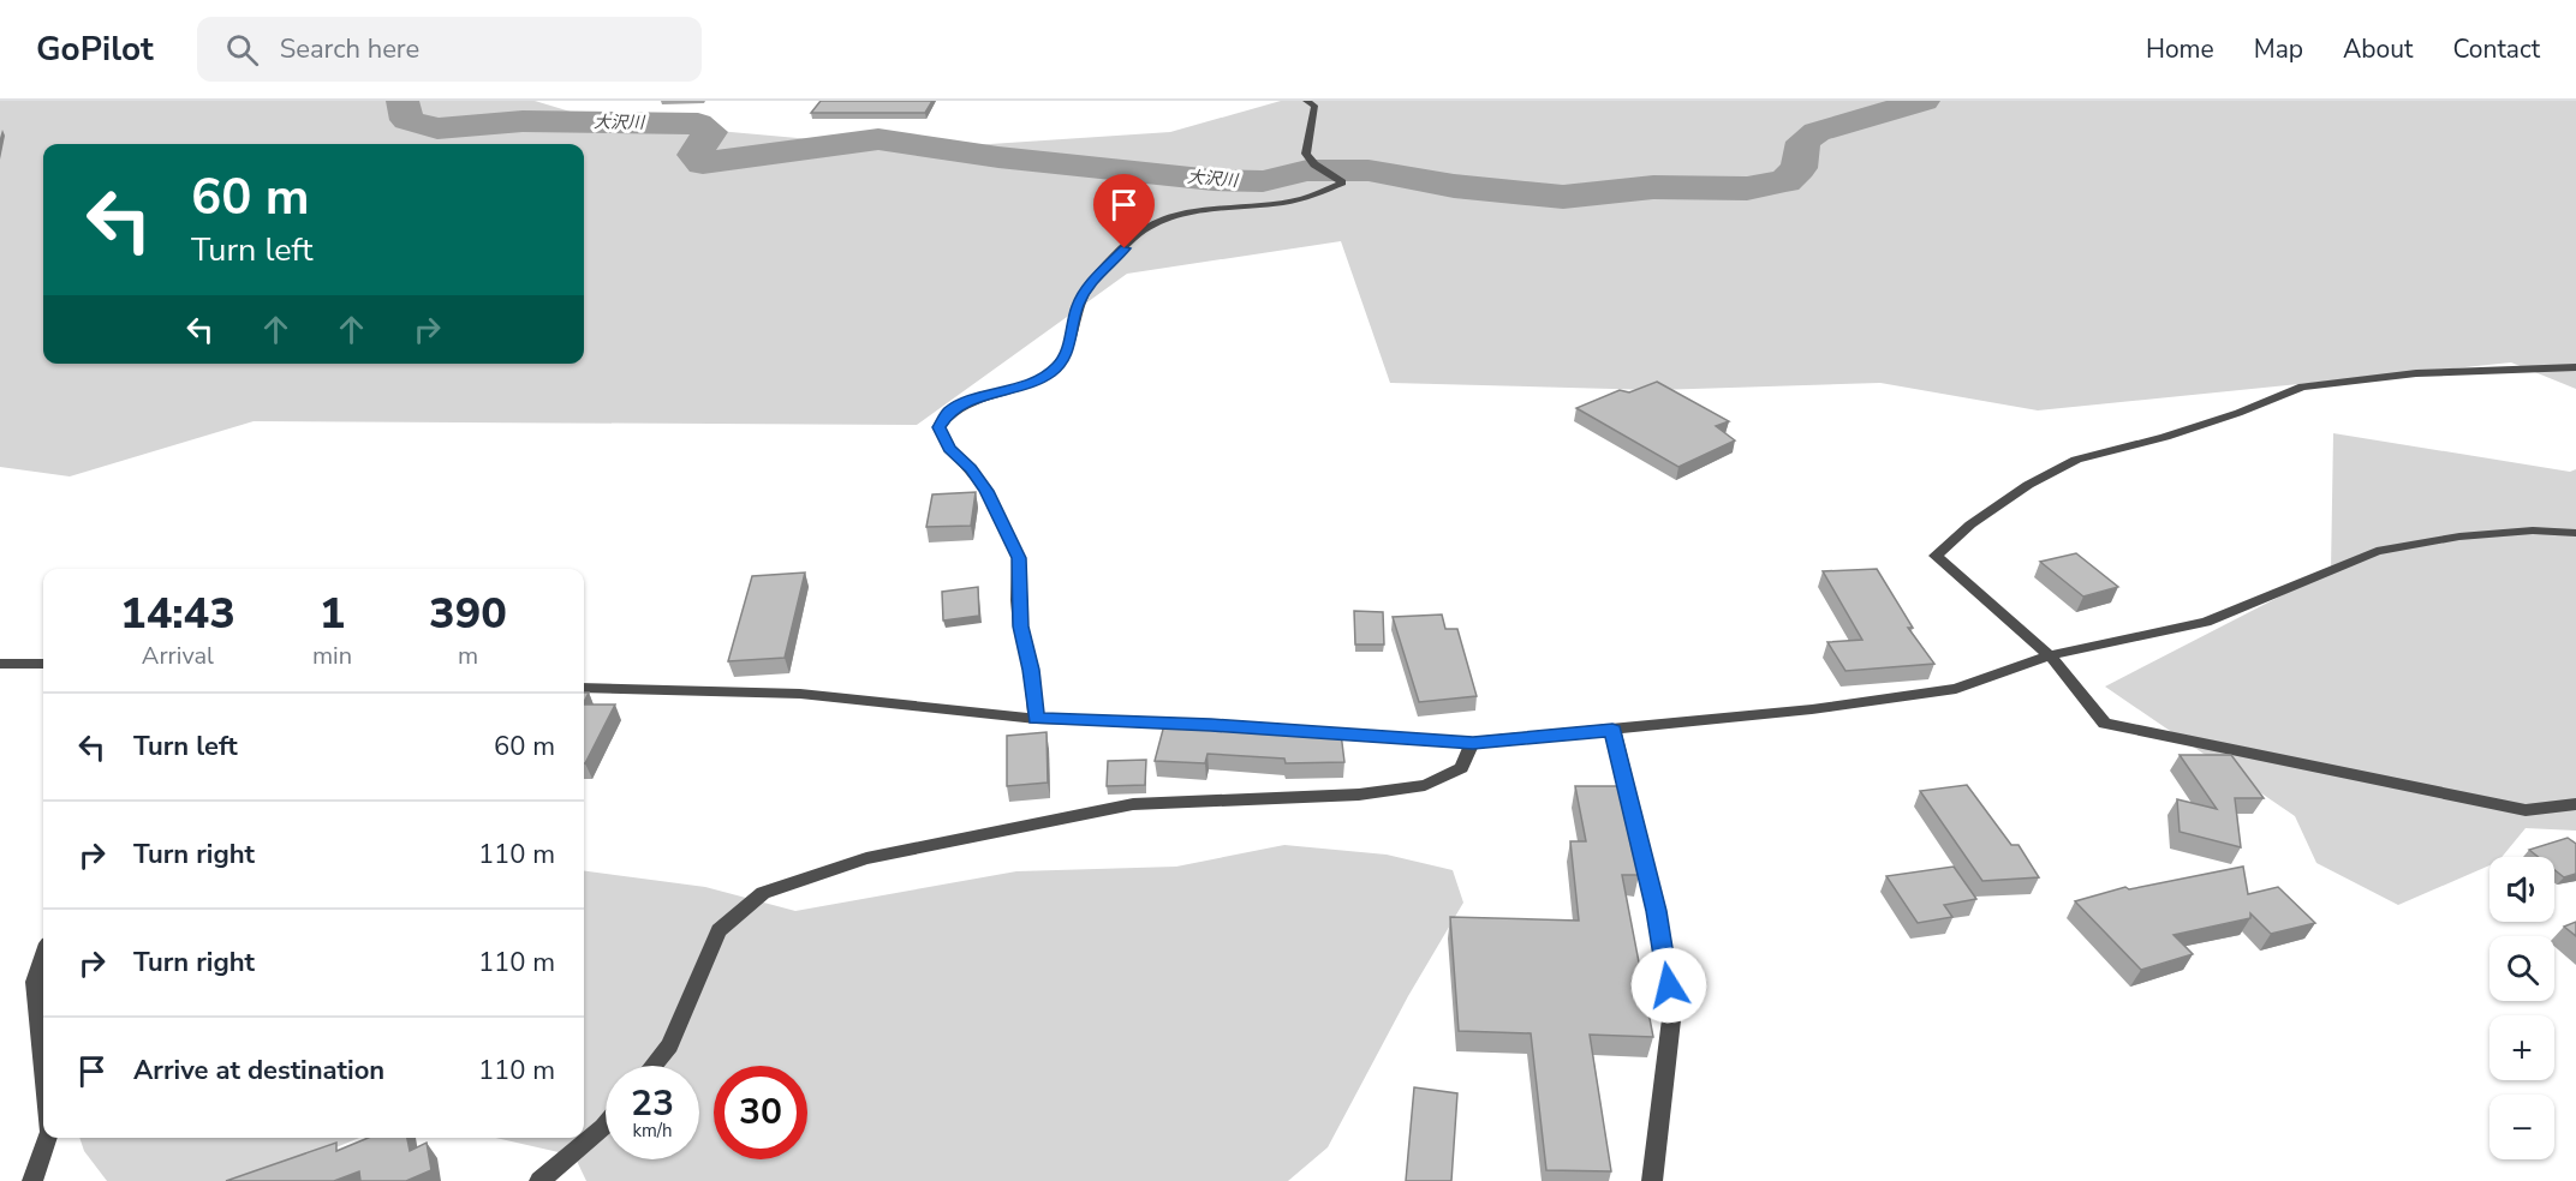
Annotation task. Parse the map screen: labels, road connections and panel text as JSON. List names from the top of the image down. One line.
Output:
{"water":["大沢川"],"page":{"header":"GoPilot","search":"Search here","nav":["Home","Map","About","Contact"],"turn":["60 m","Turn left"],"eta":["14:43","Arrival","1","min","390","m"],"list":[{"name":"Turn left","value":"60 m"},{"name":"Turn right","value":"110 m"},{"name":"Turn right","value":"110 m"},{"name":"Arrive at destination","value":"110 m"}],"map_buttons":["+","−"],"speed":"23 km/h","limit":"30"}}
